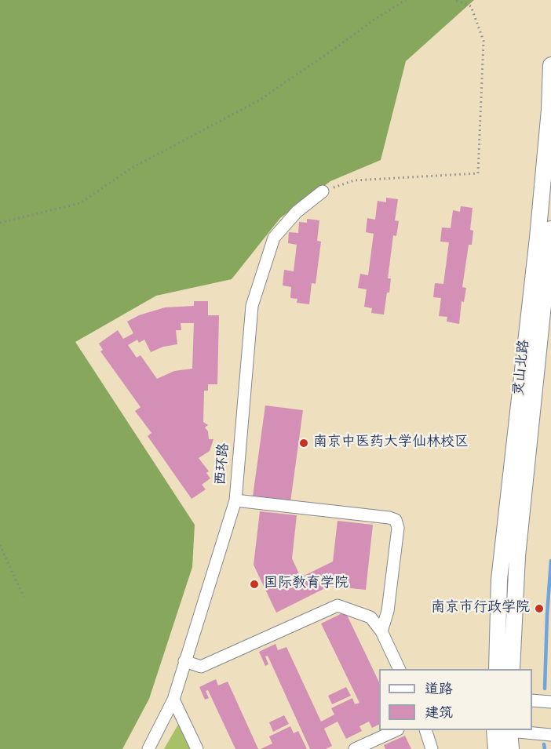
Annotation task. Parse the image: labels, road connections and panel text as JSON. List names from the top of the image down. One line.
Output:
{"streets":{"main road":["灵山北路"],"lane":["西环路"]},"places":["南京中医药大学仙林校区","国际教育学院","南京市行政学院"],"legend":["道路","建筑"]}
